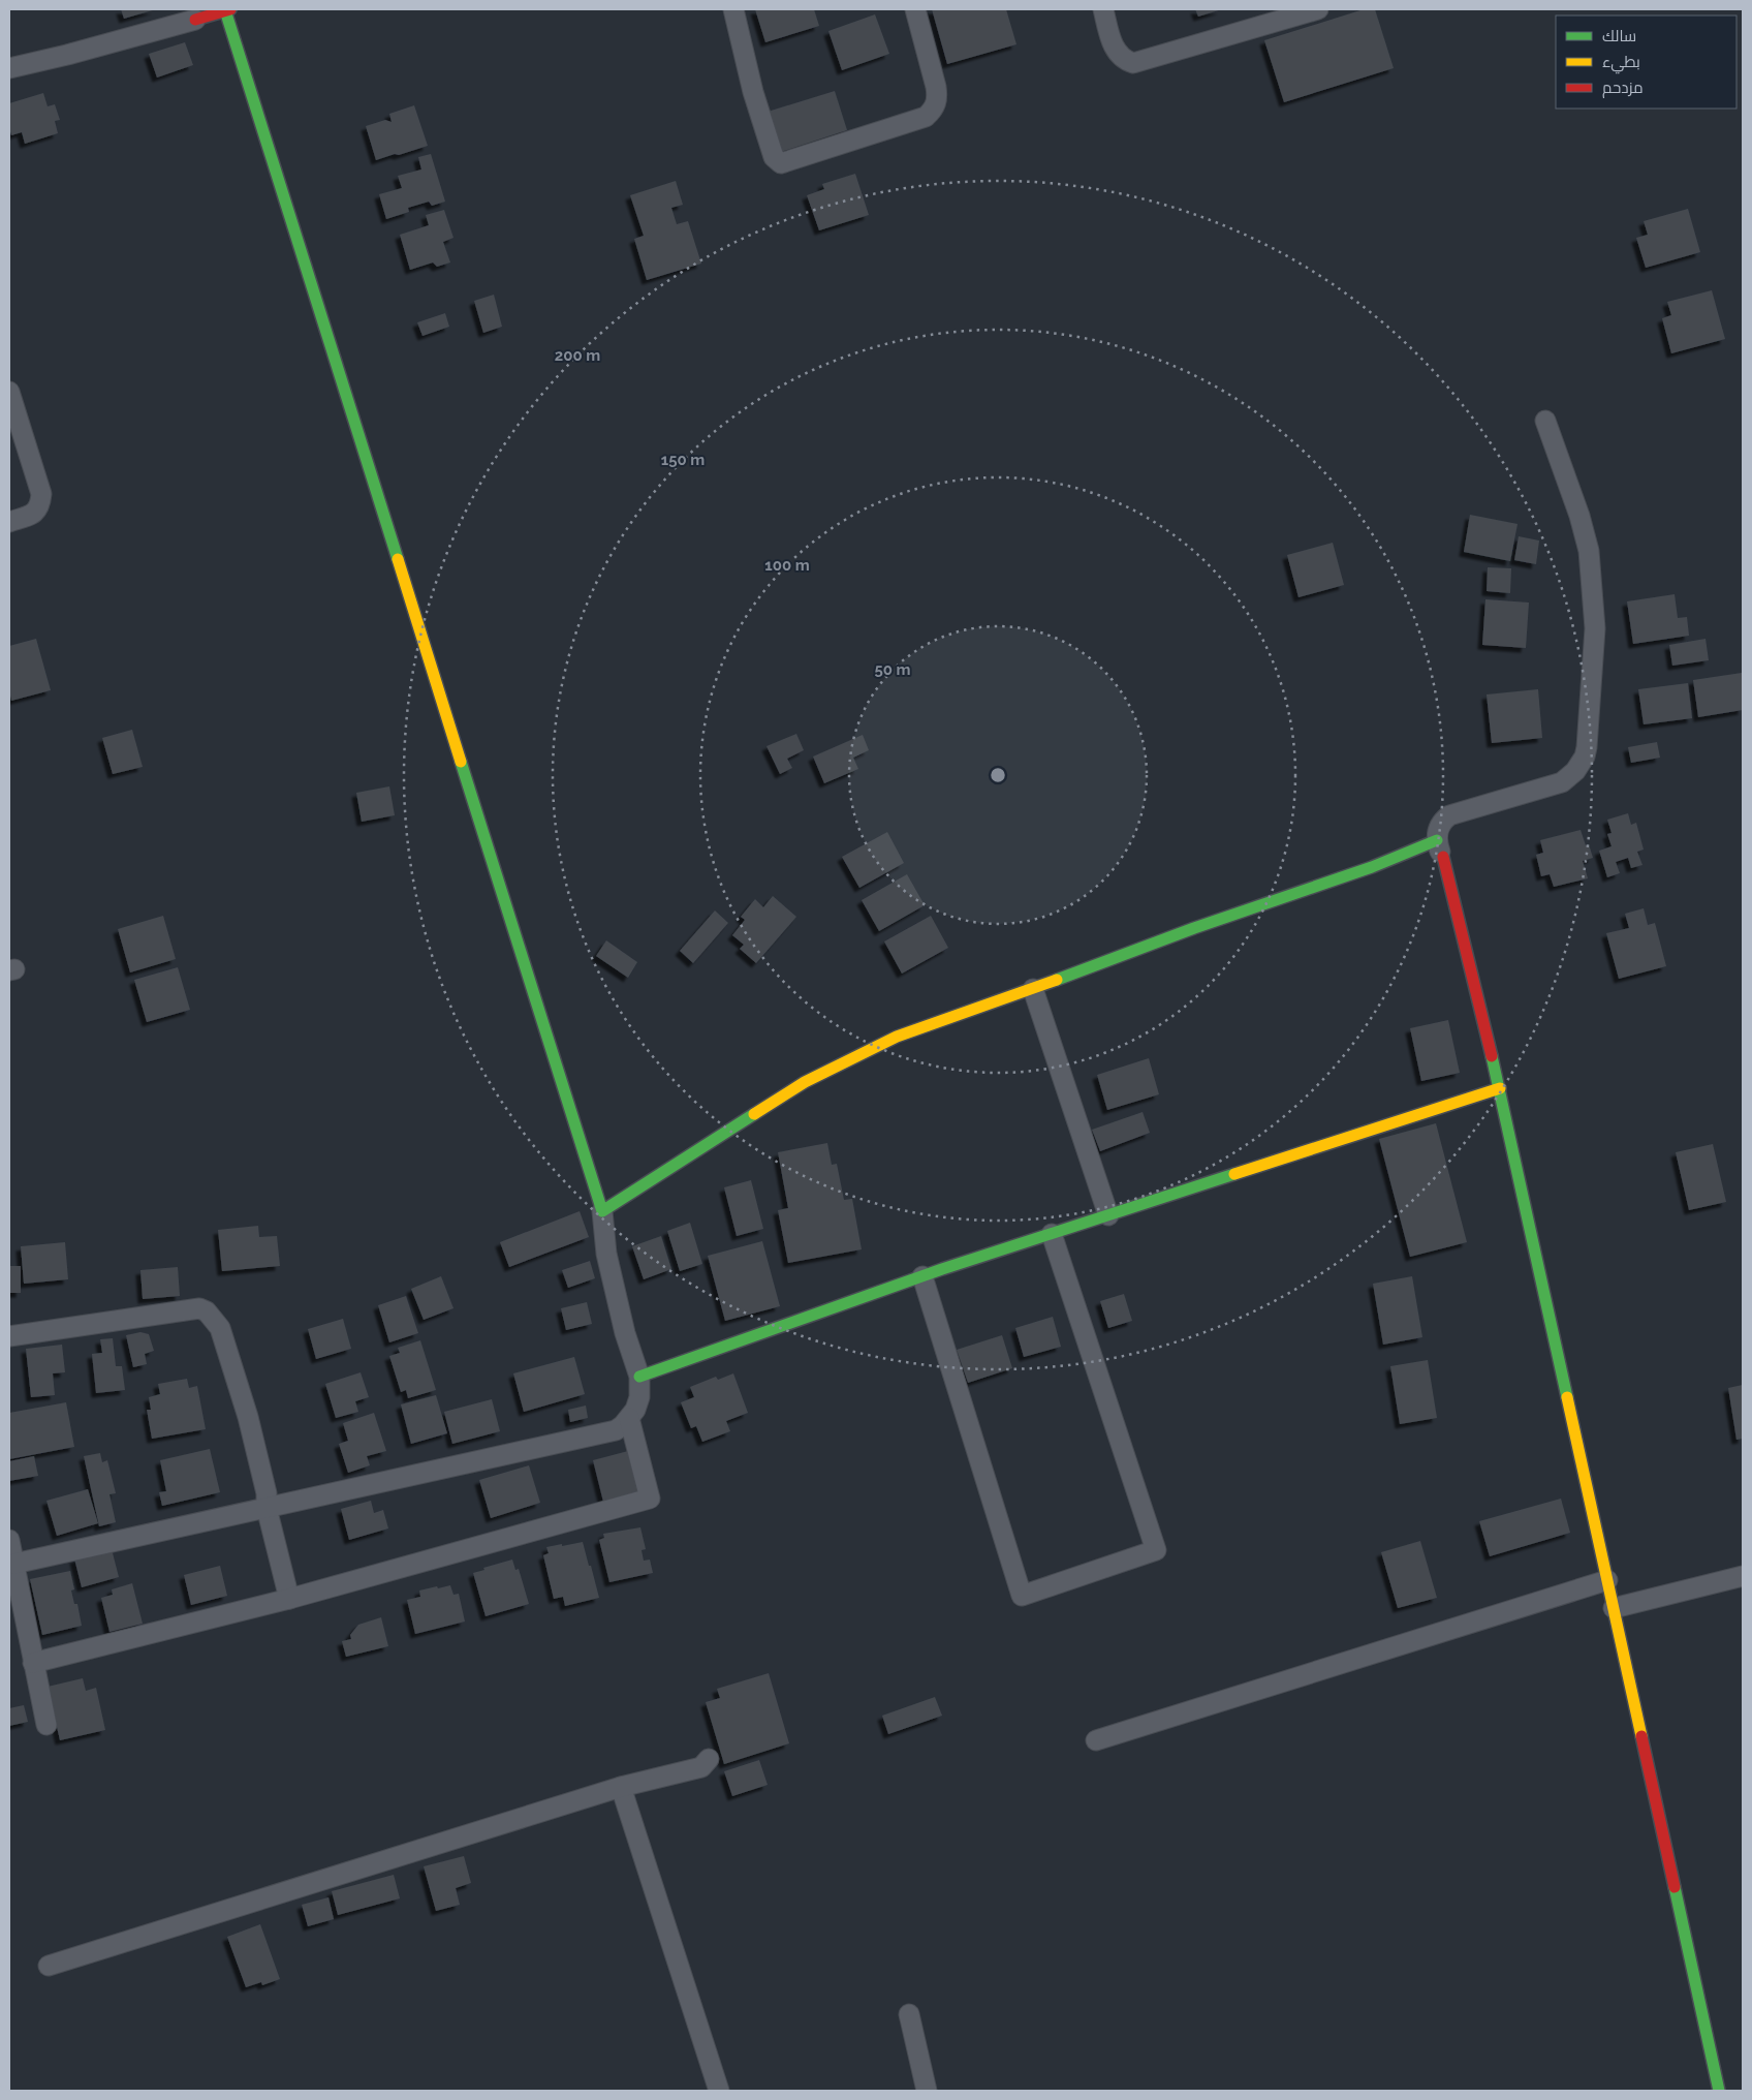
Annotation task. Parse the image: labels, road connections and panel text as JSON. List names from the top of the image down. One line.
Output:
{"legend":["سالك","بطيء","مزدحم"],"rings":["200 m","150 m","100 m","50 m"]}
